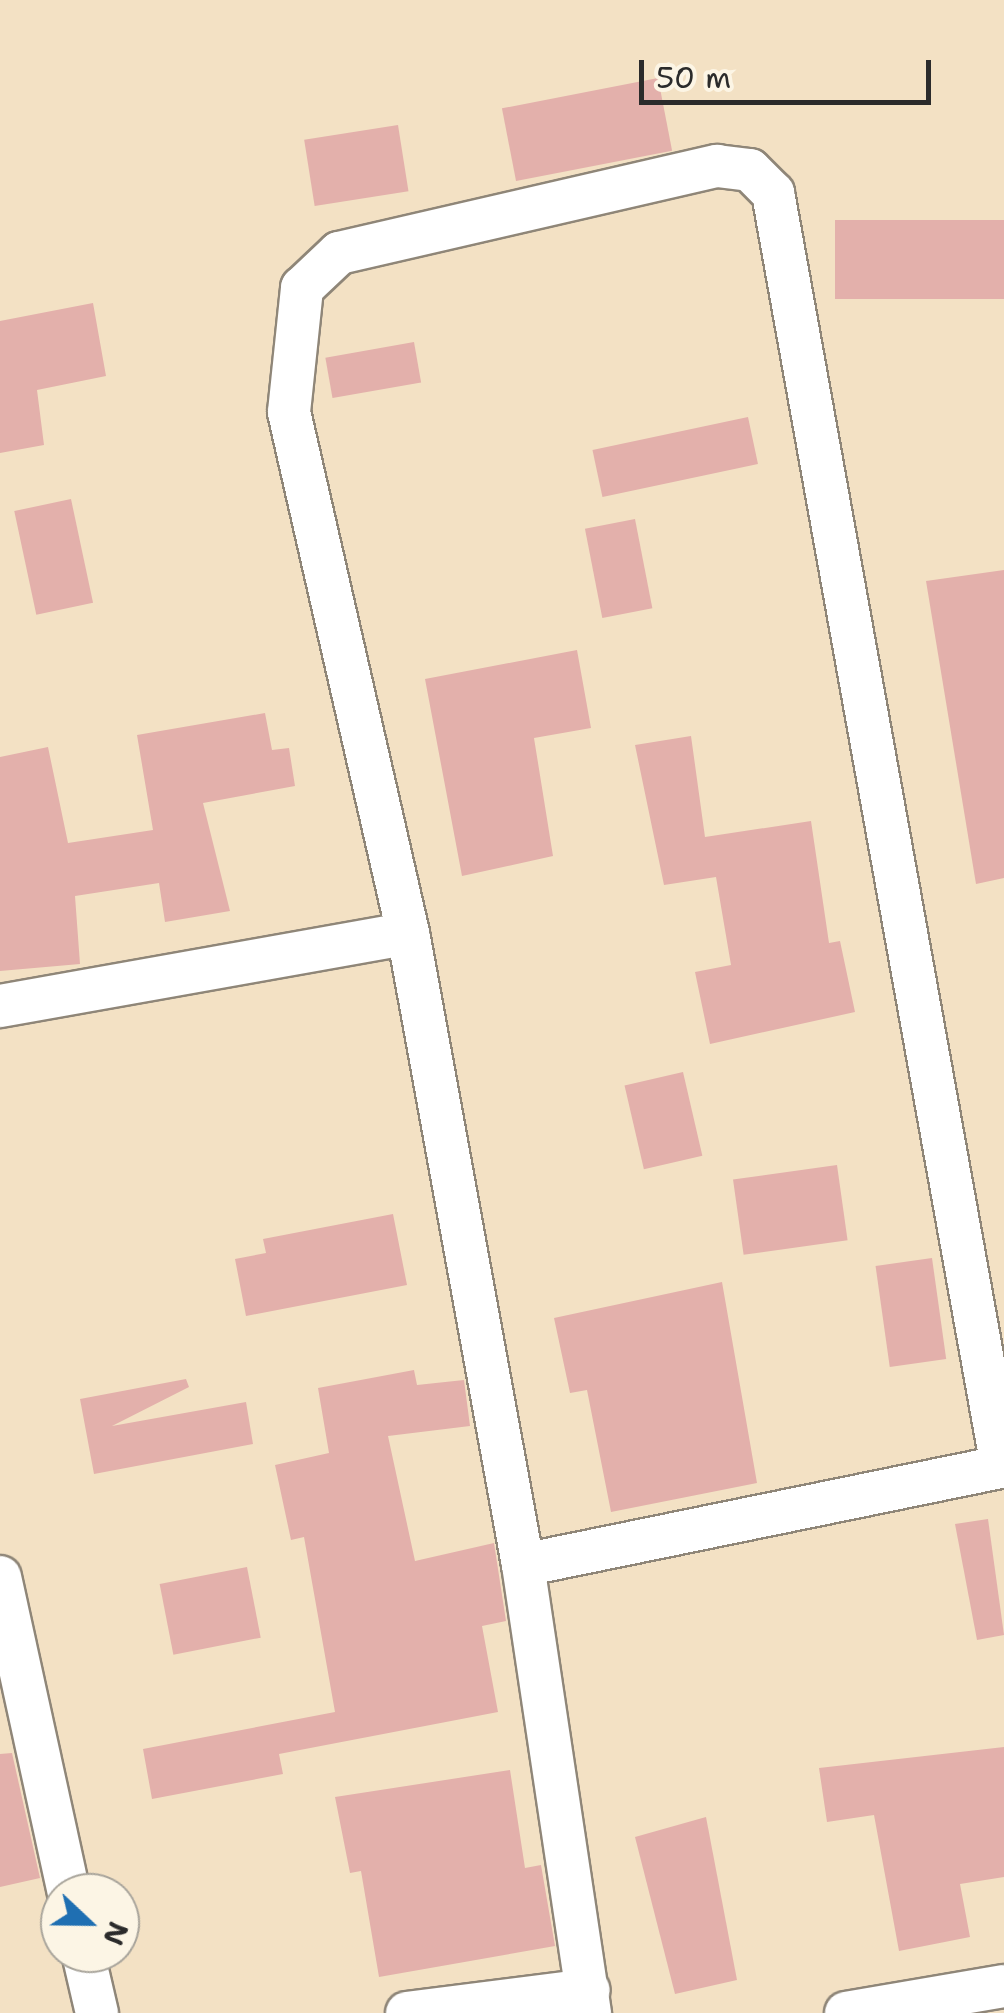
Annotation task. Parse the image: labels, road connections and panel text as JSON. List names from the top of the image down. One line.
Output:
{"scale_bar":"50 m","north":"right"}
